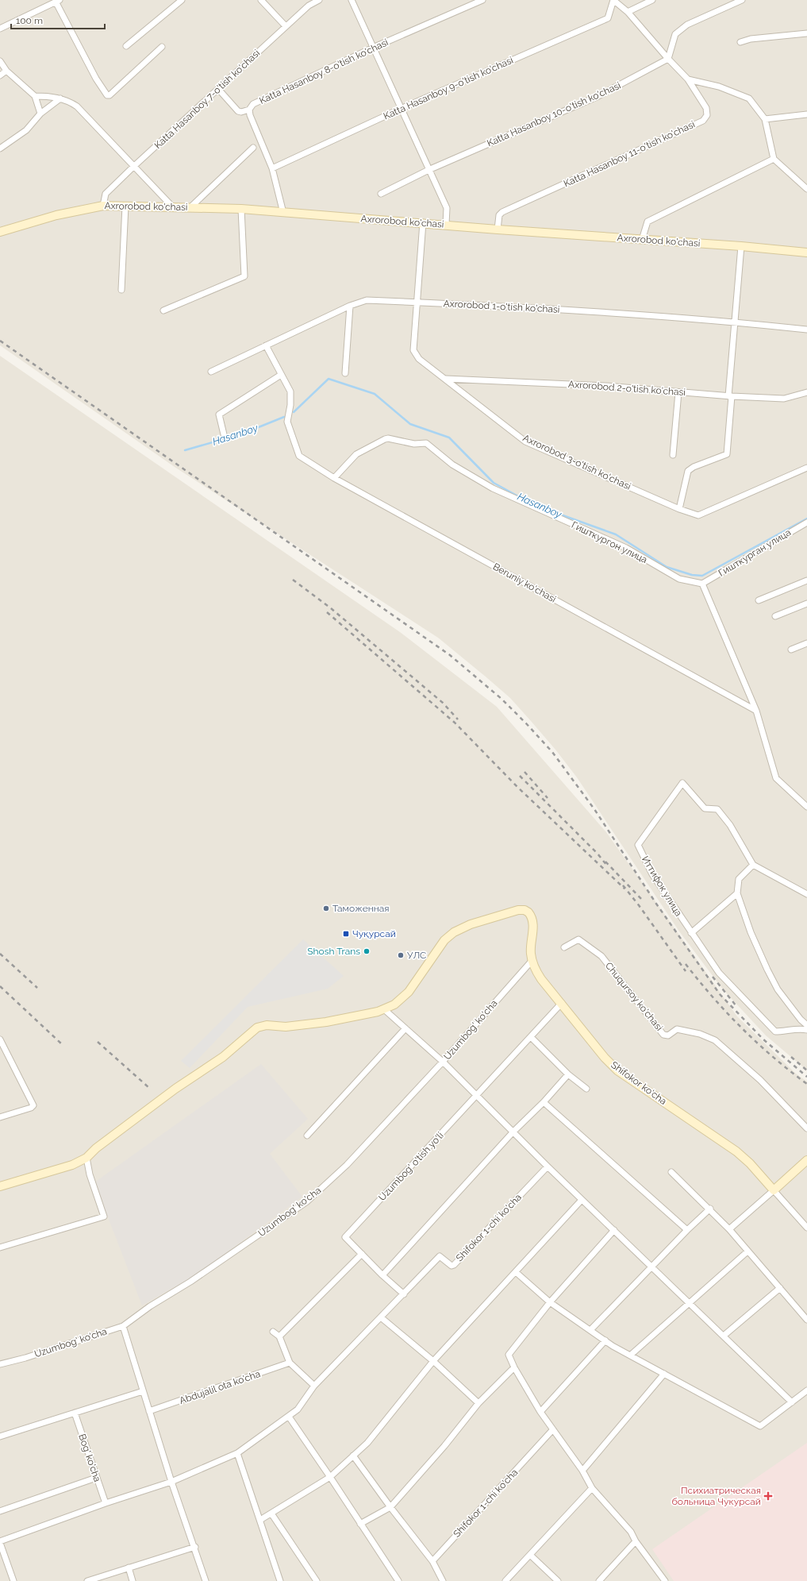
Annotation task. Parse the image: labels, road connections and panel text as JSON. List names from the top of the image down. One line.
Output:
{"streets":{"street":["Katta Hasanboy 8-o'tish ko'chasi","Katta Hasanboy 9-o'tish ko'chasi","Katta Hasanboy 7-o'tish ko'chasi","Katta Hasanboy 10-o'tish ko'chasi","Katta Hasanboy 11-o'tish ko'chasi","Axrorobod ko'chasi","Axrorobod 1-o'tish ko'chasi","Axrorobod 2-o'tish ko'chasi","Axrorobod 3-o'tish ko'chasi","Гишткургон улица","Гишткурган улица","Beruniy ko'chasi","Иттифок улица","Chuqursoy ko'chasi","Uzumbog' ko'cha","Shifokor ko'cha","Uzumbog' o'tish yo'li","Shifokor 1-chi ko'cha","Abdujalil ota ko'cha","Bog' ko'cha"]},"crossings":[["Katta Hasanboy 8-o'tish ko'chasi","Katta Hasanboy 9-o'tish ko'chasi"],["Katta Hasanboy 8-o'tish ko'chasi","Axrorobod ko'chasi"],["Katta Hasanboy 9-o'tish ko'chasi","Katta Hasanboy 11-o'tish ko'chasi"],["Katta Hasanboy 7-o'tish ko'chasi","Axrorobod ko'chasi"],["Katta Hasanboy 10-o'tish ko'chasi","Katta Hasanboy 11-o'tish ko'chasi"],["Katta Hasanboy 11-o'tish ko'chasi","Axrorobod ko'chasi"],["Axrorobod ko'chasi","Axrorobod 3-o'tish ko'chasi"],["Axrorobod 1-o'tish ko'chasi","Axrorobod 3-o'tish ko'chasi"],["Axrorobod 1-o'tish ko'chasi","Beruniy ko'chasi"],["Axrorobod 2-o'tish ko'chasi","Axrorobod 3-o'tish ko'chasi"],["Гишткургон улица","Гишткурган улица"],["Гишткургон улица","Beruniy ko'chasi"],["Uzumbog' ko'cha","Shifokor ko'cha"],["Shifokor ko'cha","Uzumbog' o'tish yo'li"]],"water":["Hasanboy"],"places":{"other":["Таможенная","Shosh Trans","УЛС"],"transit":["Чуқурсай"],"health":["Психиатрическая больница Чукурсай"]},"scale_bar":"100 m"}
